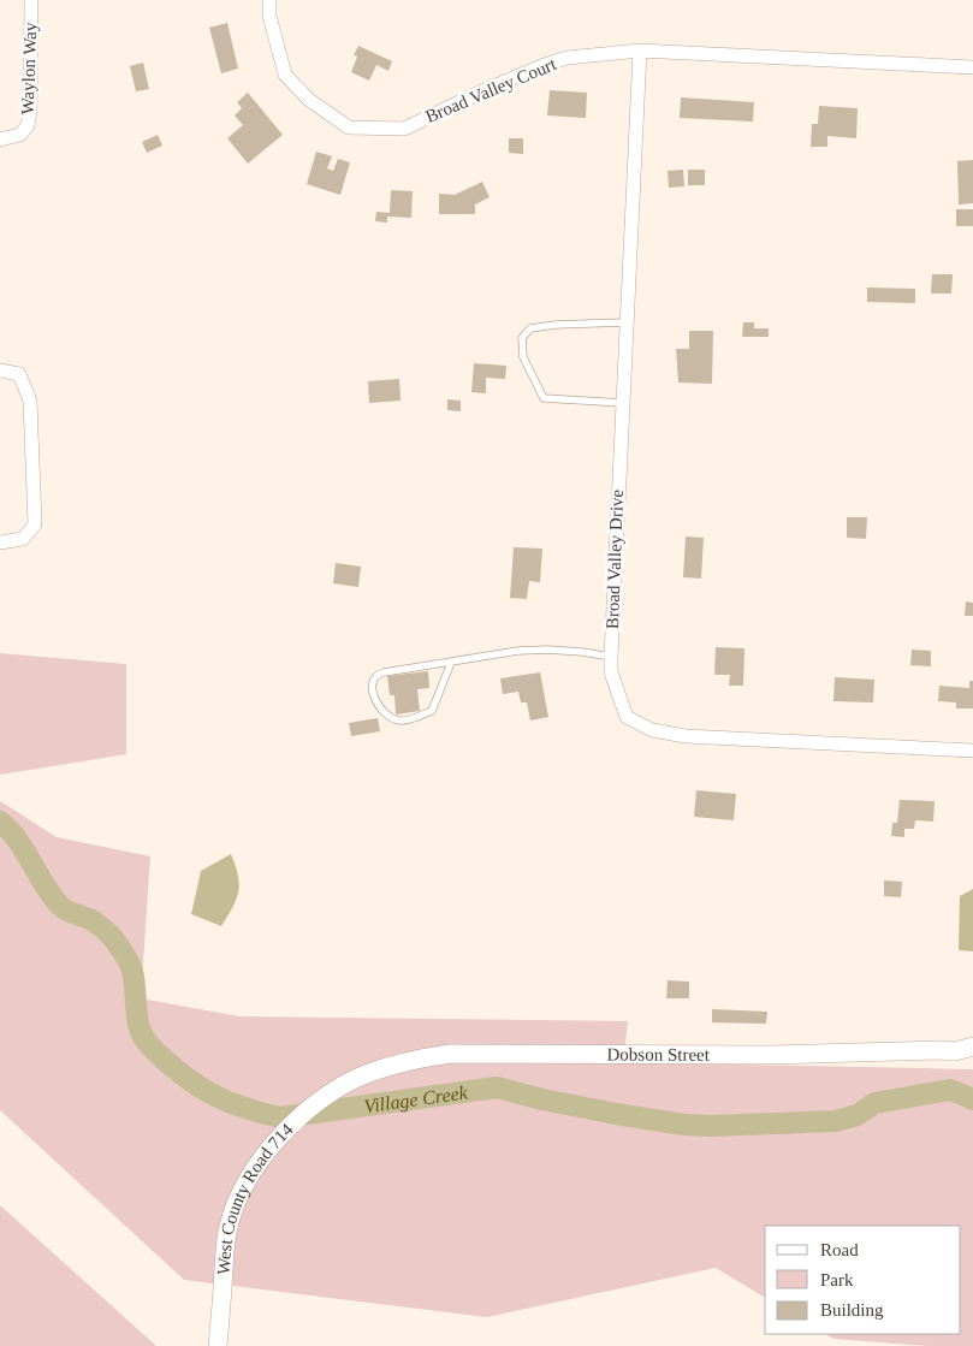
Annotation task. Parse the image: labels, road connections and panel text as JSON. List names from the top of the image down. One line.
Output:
{"streets":{"street":["Waylon Way","Broad Valley Court","Broad Valley Drive","Dobson Street","West County Road 714"]},"crossings":[["Broad Valley Court","Broad Valley Drive"],["Dobson Street","West County Road 714"]],"water":["Village Creek"],"legend":["Road","Park","Building"]}
